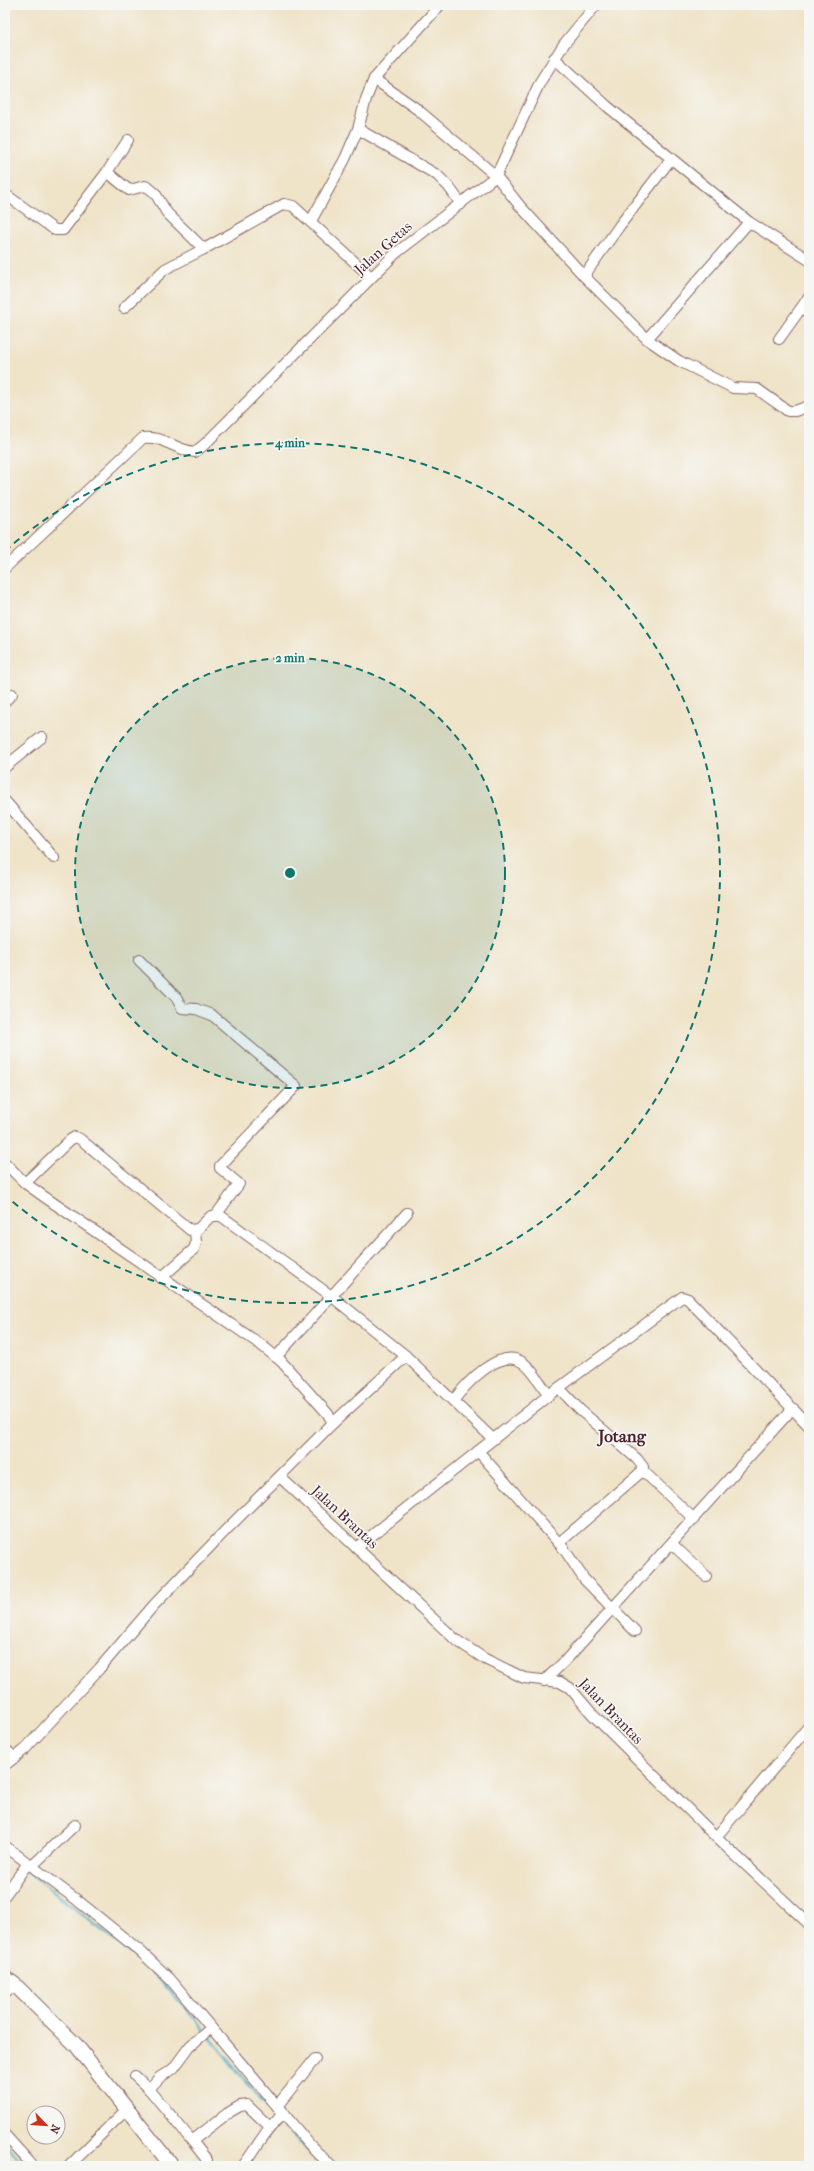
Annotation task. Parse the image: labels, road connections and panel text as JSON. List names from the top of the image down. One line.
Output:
{"streets":{"street":["Jalan Getas","Jalan Brantas"]},"districts":["Jotang"],"north":"bottom right","rings":["4 min","2 min"]}
